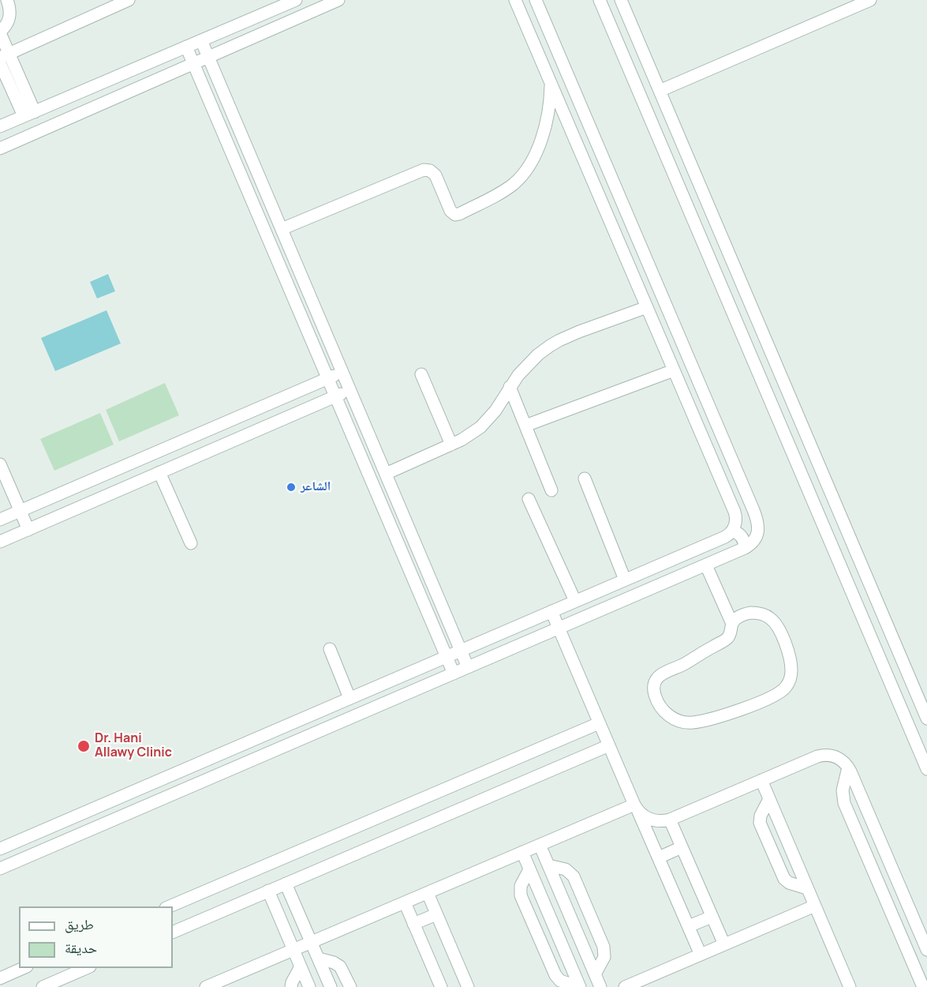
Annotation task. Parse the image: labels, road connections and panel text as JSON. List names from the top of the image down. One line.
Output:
{"places":["الشاعر","Dr. Hani Allawy Clinic"],"legend":["طريق","حديقة"]}
